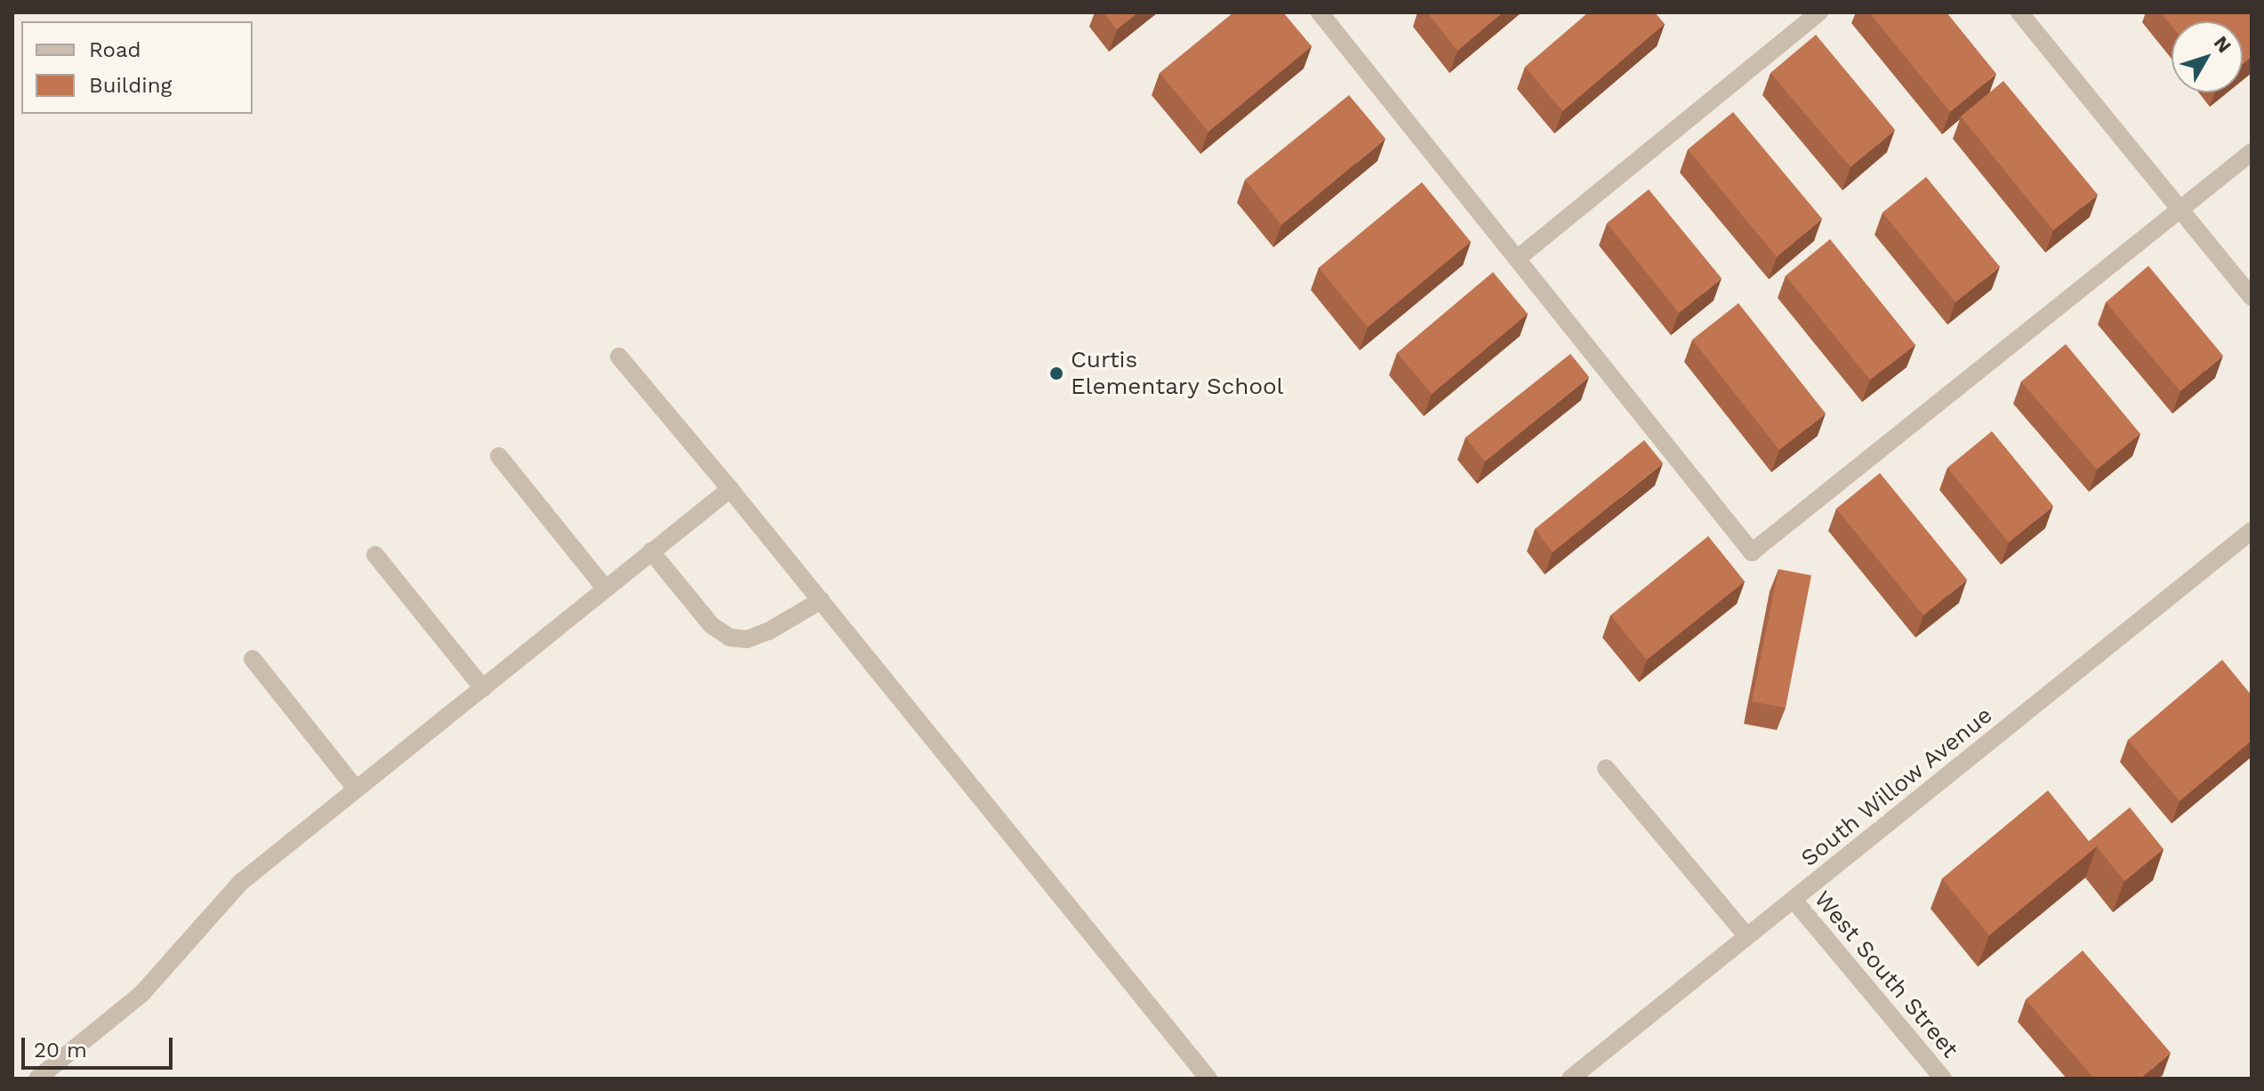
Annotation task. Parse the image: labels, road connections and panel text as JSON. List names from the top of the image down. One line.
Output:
{"streets":{"street":["South Willow Avenue","West South Street"]},"crossings":[["South Willow Avenue","West South Street"]],"places":["Curtis Elementary School"],"legend":["Road","Building"],"scale_bar":"20 m","north":"top right"}
